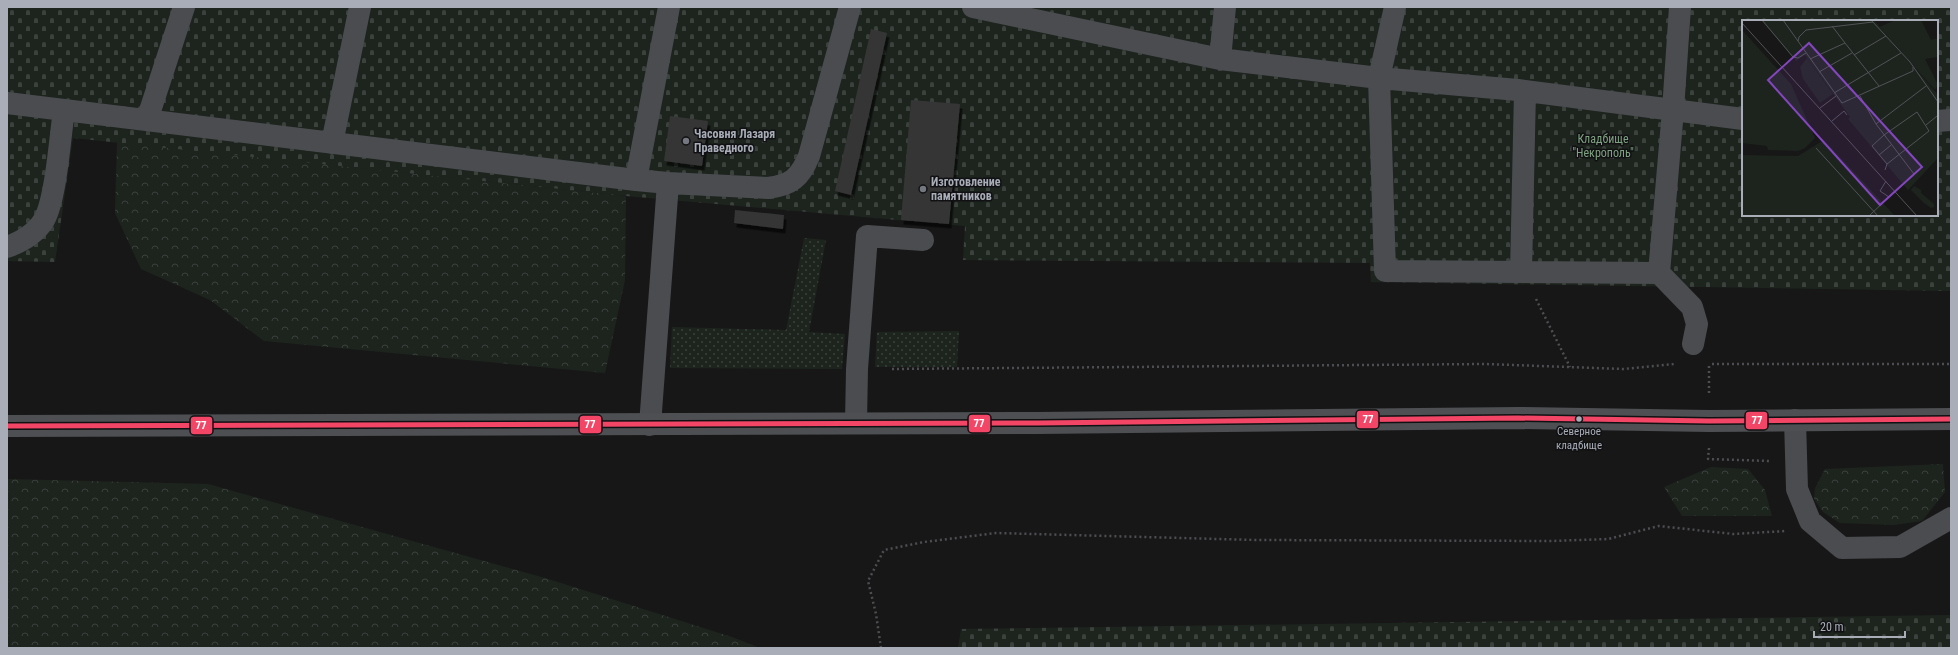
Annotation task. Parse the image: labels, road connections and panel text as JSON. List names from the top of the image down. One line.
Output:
{"parks":["Кладбище \"Некрополь\""],"places":["Часовня Лазаря Праведного","Изготовление памятников","Северное кладбище"],"lines":["transit line 77"],"scale_bar":"20 m"}
